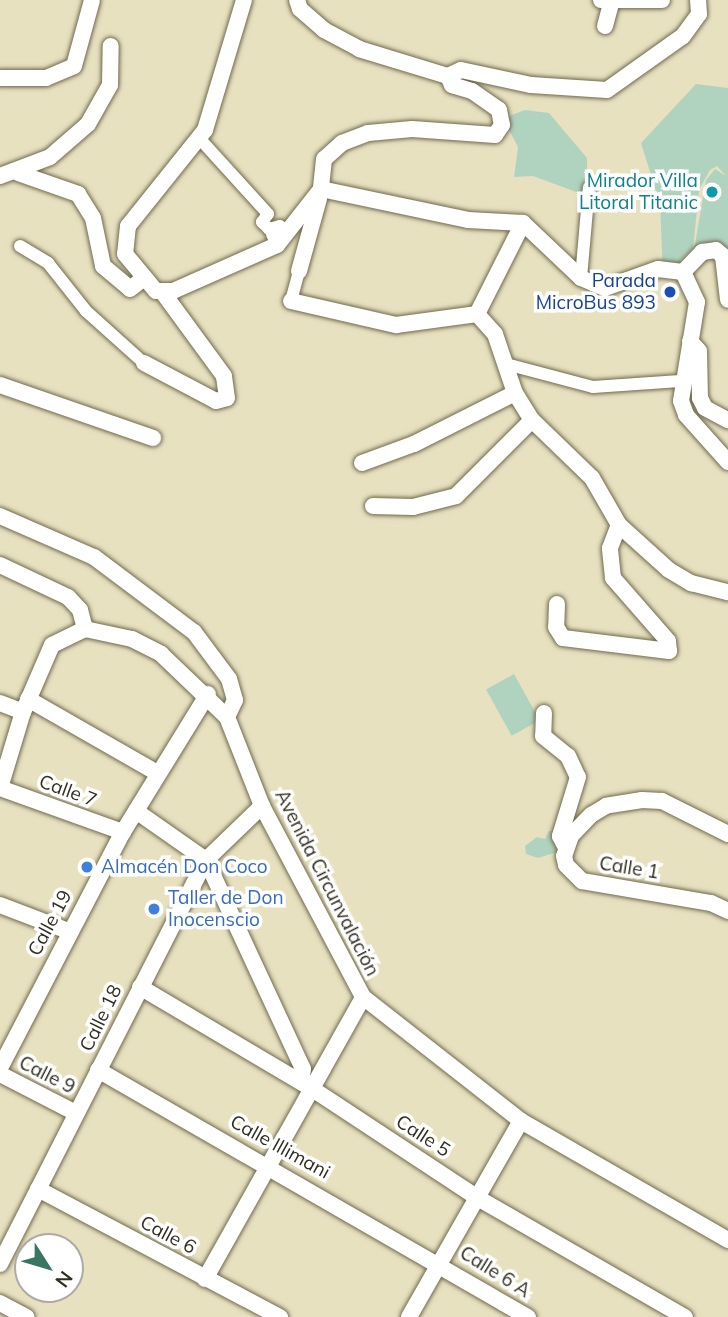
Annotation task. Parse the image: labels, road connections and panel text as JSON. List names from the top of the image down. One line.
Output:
{"streets":{"street":["Calle 7","Calle 1","Avenida Circunvalación","Calle 19","Calle 18","Calle 9","Calle 5","Calle Illimani","Calle 6","Calle 6 A"]},"crossings":[["Calle 7","Calle 19"],["Avenida Circunvalación","Calle 19"],["Avenida Circunvalación","Calle 18"],["Calle 18","Calle 9"],["Calle 18","Calle 5"],["Calle 18","Calle Illimani"],["Calle 18","Calle 6"],["Calle Illimani","Calle 6 A"]],"places":["Mirador Villa Litoral Titanic","Parada MicroBus 893","Almacén Don Coco","Taller de Don Inocenscio"],"north":"bottom right"}
